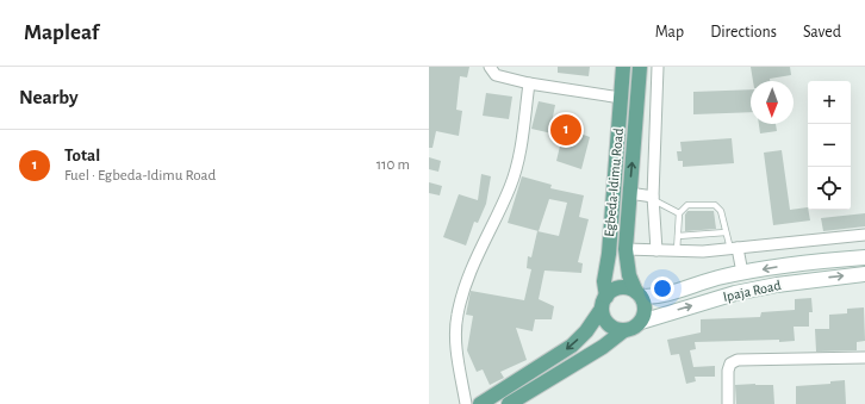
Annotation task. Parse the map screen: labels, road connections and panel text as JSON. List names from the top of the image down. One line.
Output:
{"streets":{"main road":["Egbeda-Idimu Road","Ipaja Road"]},"crossings":[["Egbeda-Idimu Road","Ipaja Road"]],"north":"bottom","page":{"header":"Mapleaf","nav":["Map","Directions","Saved"],"heading":"Nearby","map_buttons":["+","−"],"pins":"1","list":[{"mark":"1","name":"Total","note":"Fuel · Egbeda-Idimu Road","value":"110 m"}]}}
